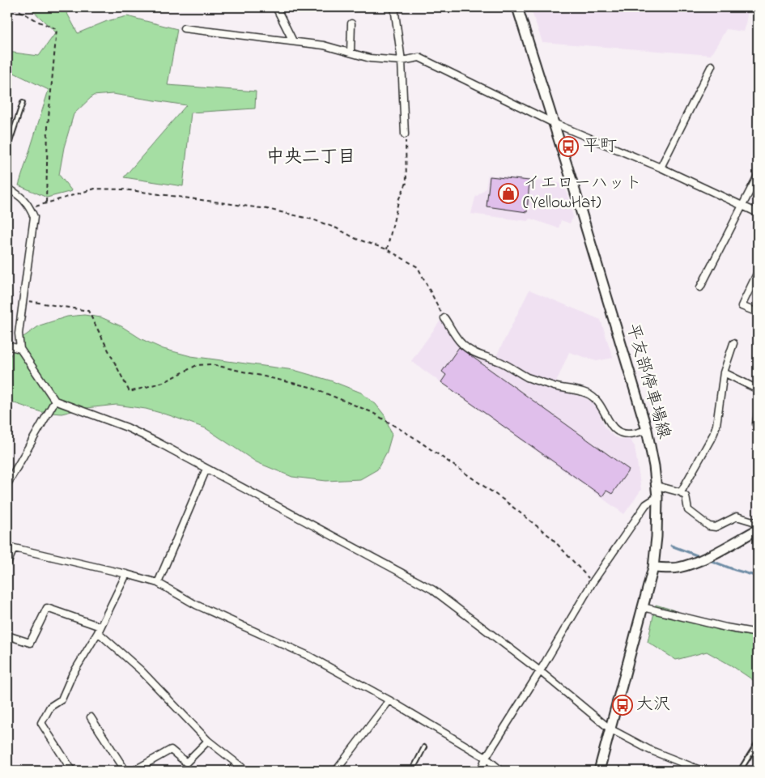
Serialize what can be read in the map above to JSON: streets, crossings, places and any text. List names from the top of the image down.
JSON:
{
  "streets": {
    "main road": ["平友部停車場線"]
  },
  "districts": ["中央二丁目"],
  "places": {
    "bus stop": ["平町", "大沢"],
    "shop": ["イエローハット (YellowHat)"]
  }
}
